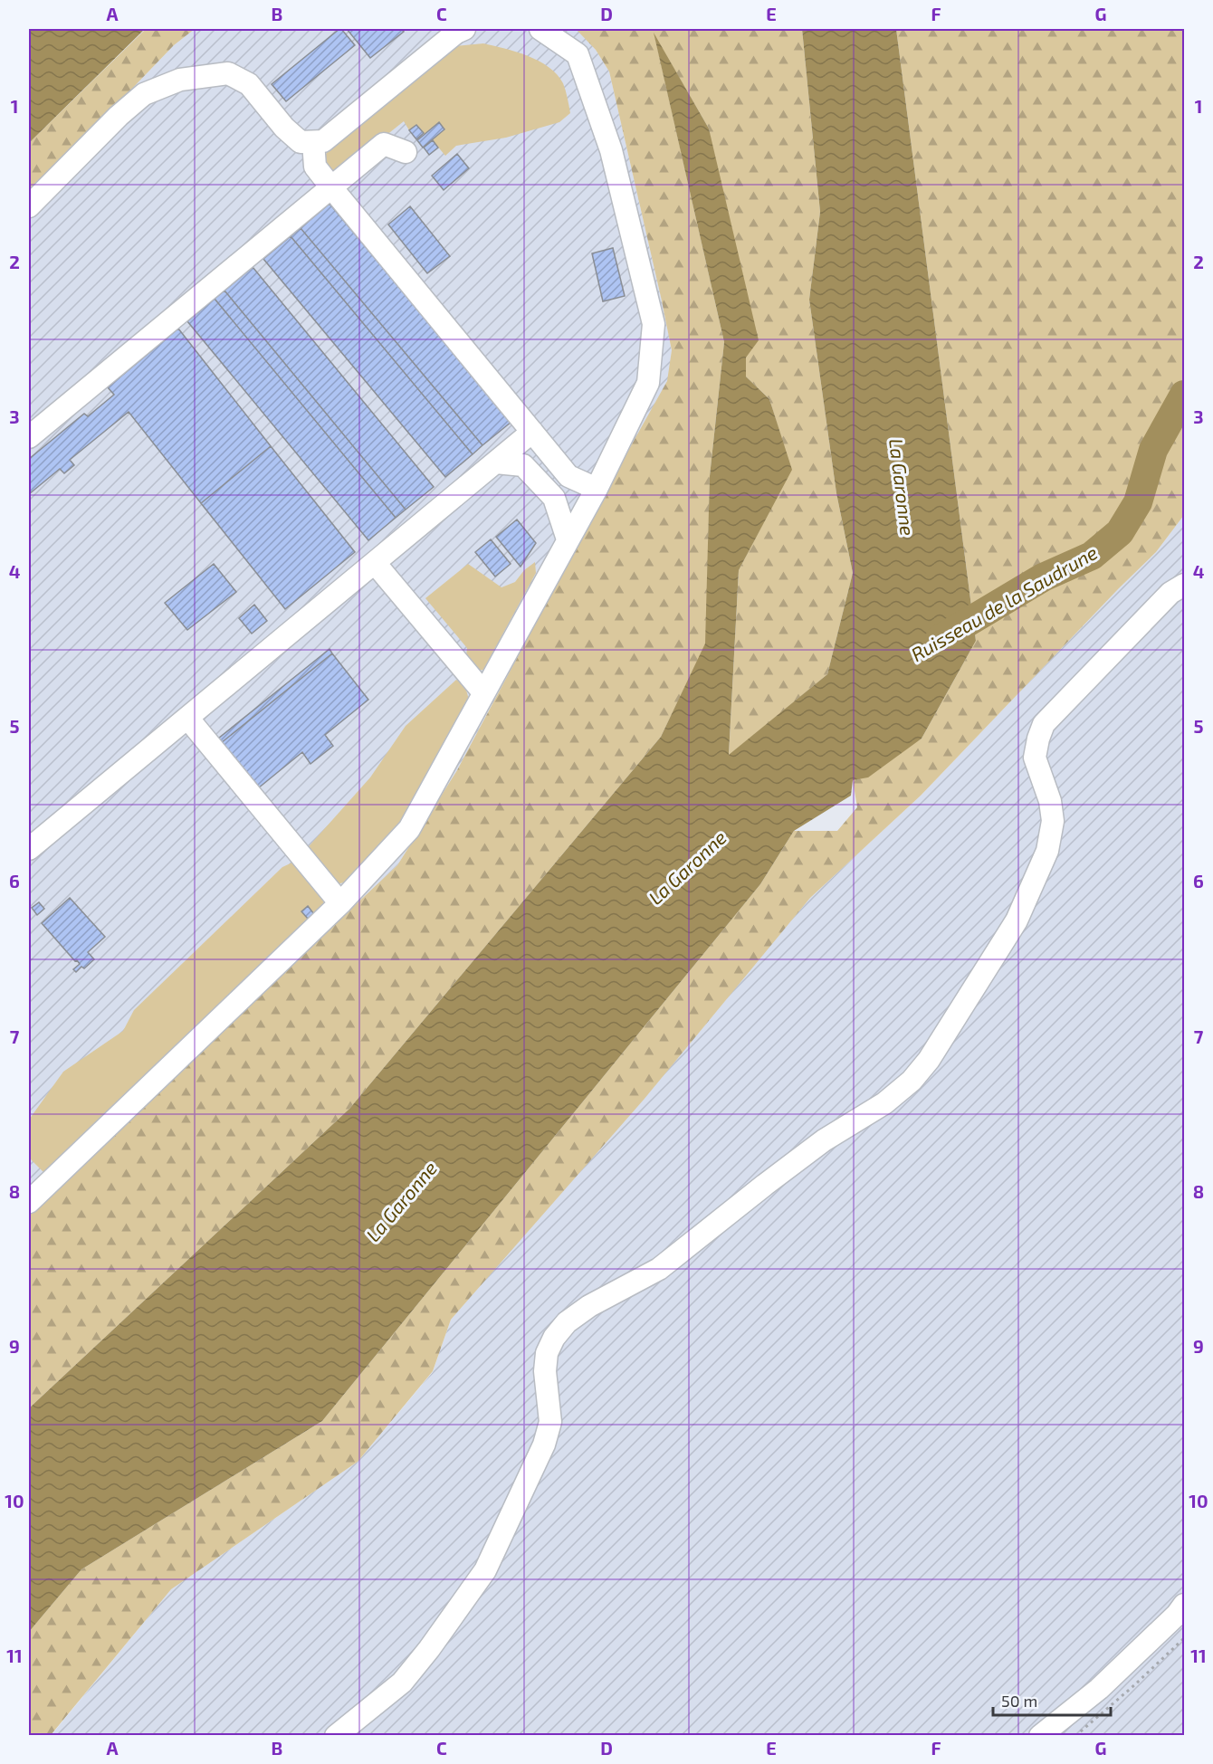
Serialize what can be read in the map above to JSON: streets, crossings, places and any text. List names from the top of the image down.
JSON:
{
  "water": ["La Garonne", "Ruisseau de la Saudrune"],
  "scale_bar": "50 m",
  "grid": {
    "columns": [
      "A",
      "B",
      "C",
      "D",
      "E",
      "F",
      "G"
    ],
    "rows": [
      "1",
      "2",
      "3",
      "4",
      "5",
      "6",
      "7",
      "8",
      "9",
      "10",
      "11"
    ]
  }
}
